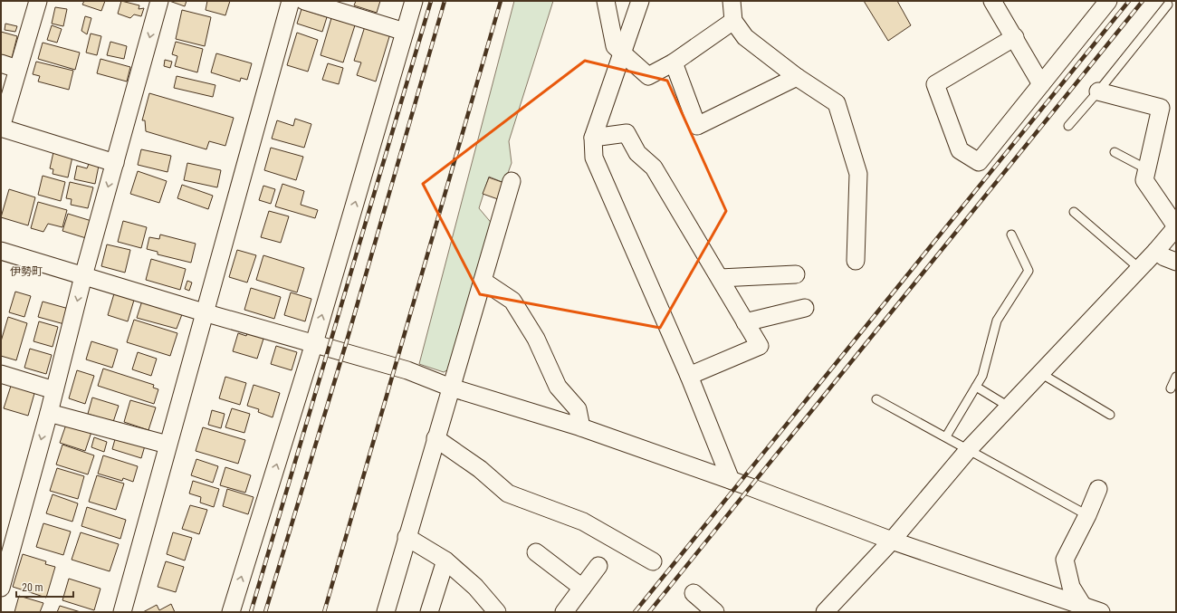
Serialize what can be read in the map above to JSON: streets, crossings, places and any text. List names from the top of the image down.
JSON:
{
  "districts": ["伊勢町"],
  "scale_bar": "20 m"
}
